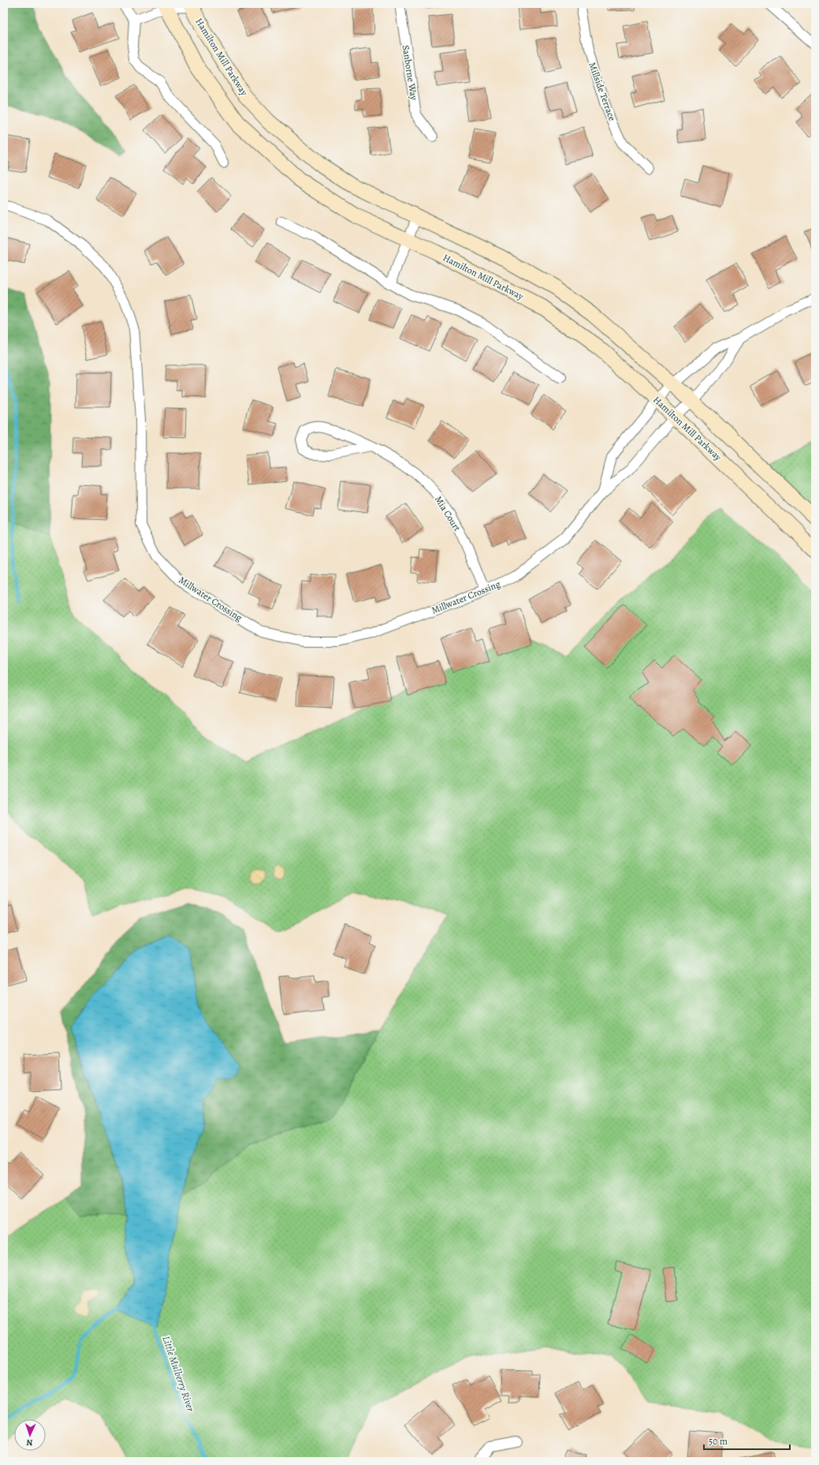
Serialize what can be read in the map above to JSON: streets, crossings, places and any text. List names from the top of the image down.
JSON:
{
  "streets": {
    "street": [
      "Hamilton Mill Parkway",
      "Sanborne Way",
      "Millside Terrace",
      "Mia Court",
      "Millwater Crossing"
    ]
  },
  "crossings": [
    ["Hamilton Mill Parkway", "Millwater Crossing"],
    ["Mia Court", "Millwater Crossing"]
  ],
  "water": ["Little Mulberry River"],
  "scale_bar": "50 m",
  "north": "bottom"
}
